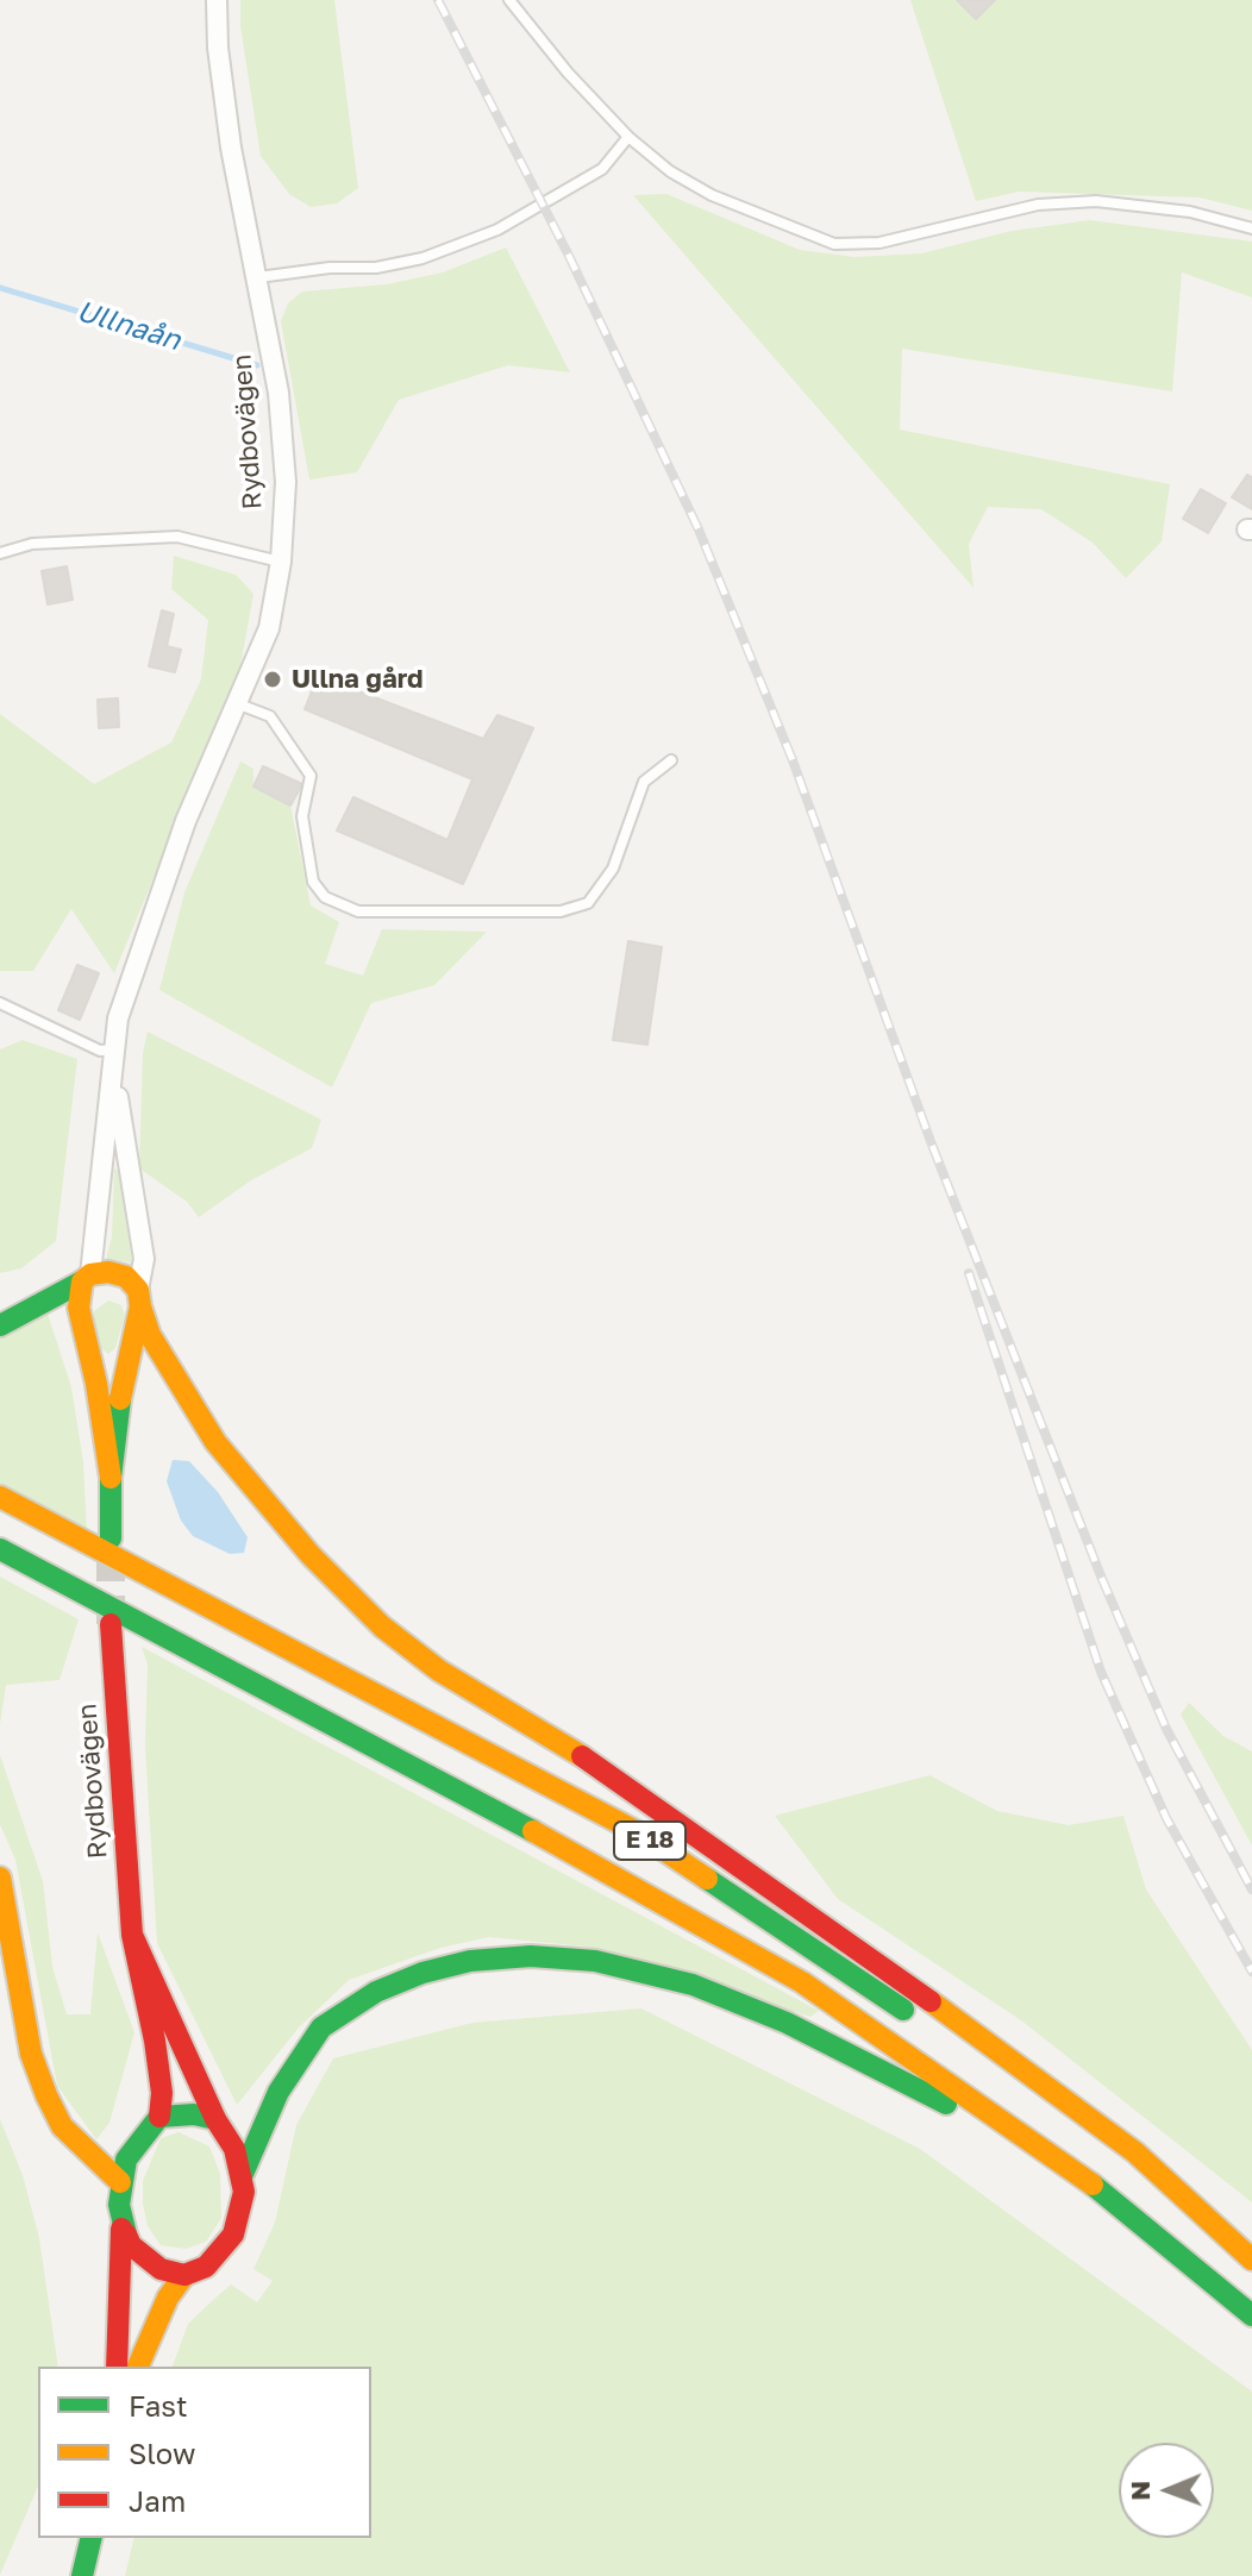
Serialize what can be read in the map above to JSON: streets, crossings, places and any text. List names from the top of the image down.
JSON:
{
  "streets": {
    "main road": ["Rydbovägen", "E 18"]
  },
  "water": ["Ullnaån"],
  "places": ["Ullna gård"],
  "legend": ["Fast", "Slow", "Jam"],
  "north": "left"
}
